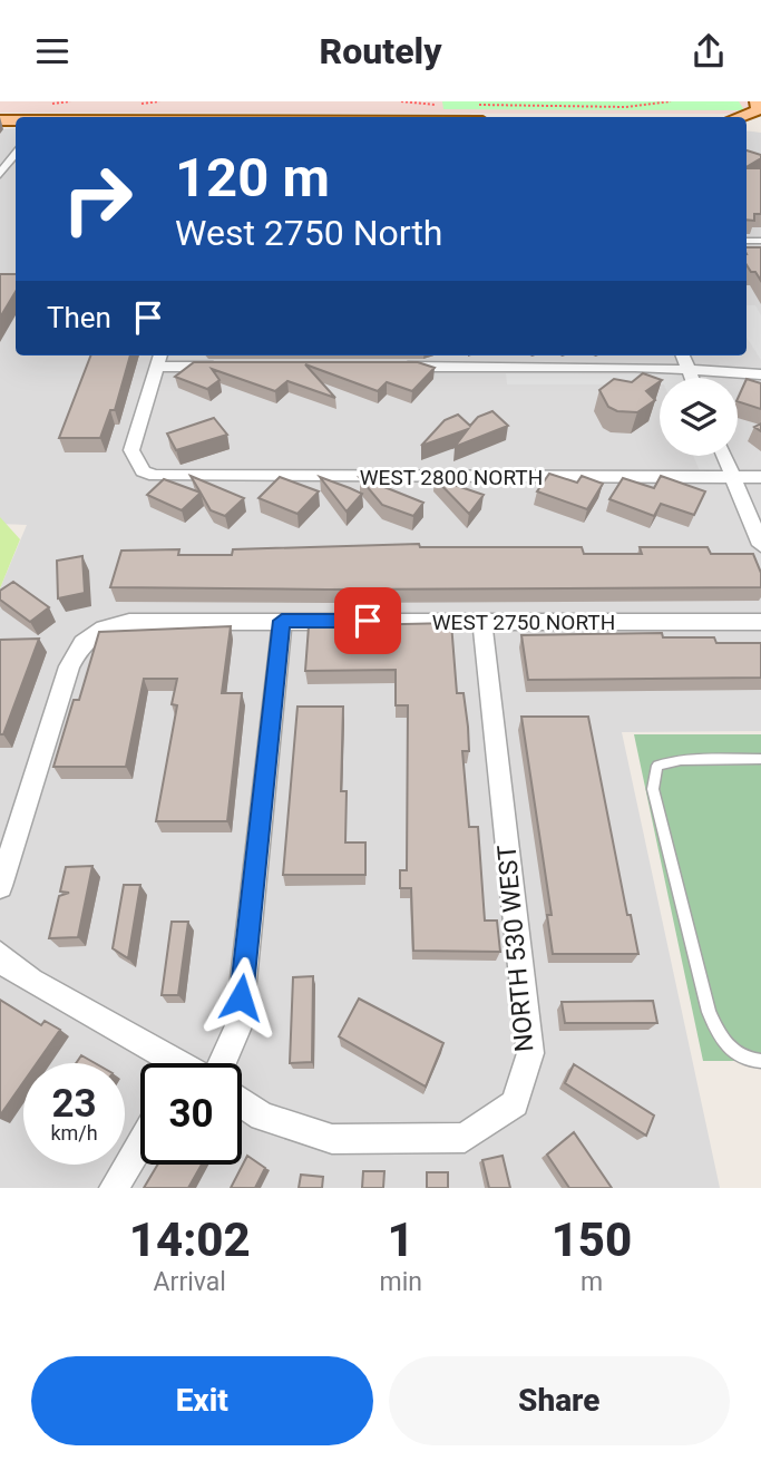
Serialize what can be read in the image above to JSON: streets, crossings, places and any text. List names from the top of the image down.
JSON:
{
  "streets": {
    "street": ["WEST 2800 NORTH", "WEST 2750 NORTH", "NORTH 530 WEST"]
  },
  "crossings": [
    ["WEST 2750 NORTH", "NORTH 530 WEST"]
  ],
  "page": {
    "header": "Routely",
    "turn": ["120 m", "West 2750 North"],
    "then": "Then",
    "speed": "23 km/h",
    "limit": "30",
    "eta": [
      "14:02",
      "Arrival",
      "1",
      "min",
      "150",
      "m"
    ],
    "buttons": ["Exit", "Share"]
  }
}
